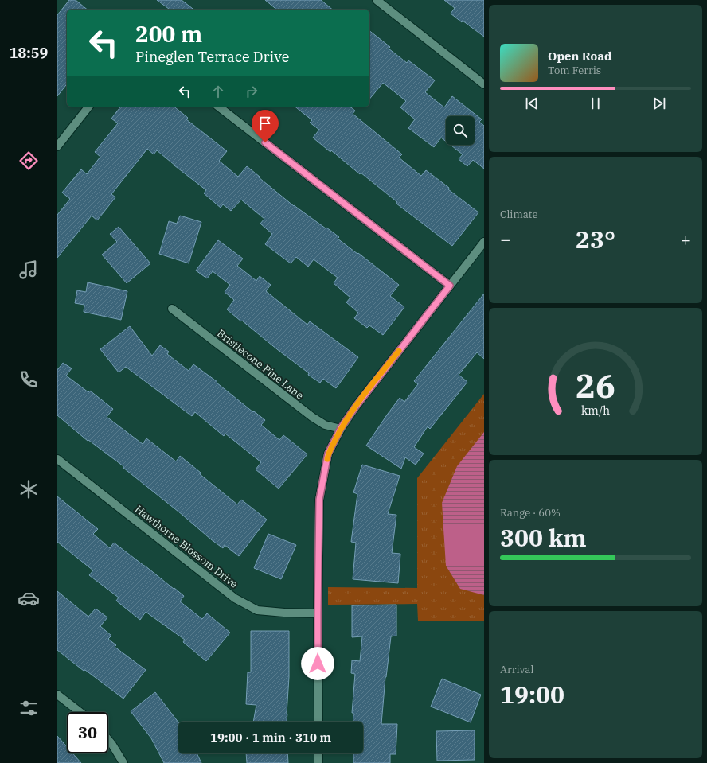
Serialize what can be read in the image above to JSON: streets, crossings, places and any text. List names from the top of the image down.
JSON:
{
  "streets": {
    "street": ["Bristlecone Pine Lane", "Hawthorne Blossom Drive"]
  },
  "page": {
    "tabs": "18:59",
    "turn": ["200 m", "Pineglen Terrace Drive"],
    "song": ["Open Road", "Tom Ferris"],
    "tile": [
      "Climate",
      ["Range · 60%", "300 km"],
      ["Arrival", "19:00"]
    ],
    "heat": ["−", "23°", "+"],
    "limit": "30",
    "trip": "19:00 · 1 min · 310 m",
    "gauge": ["26", "km/h"]
  }
}
